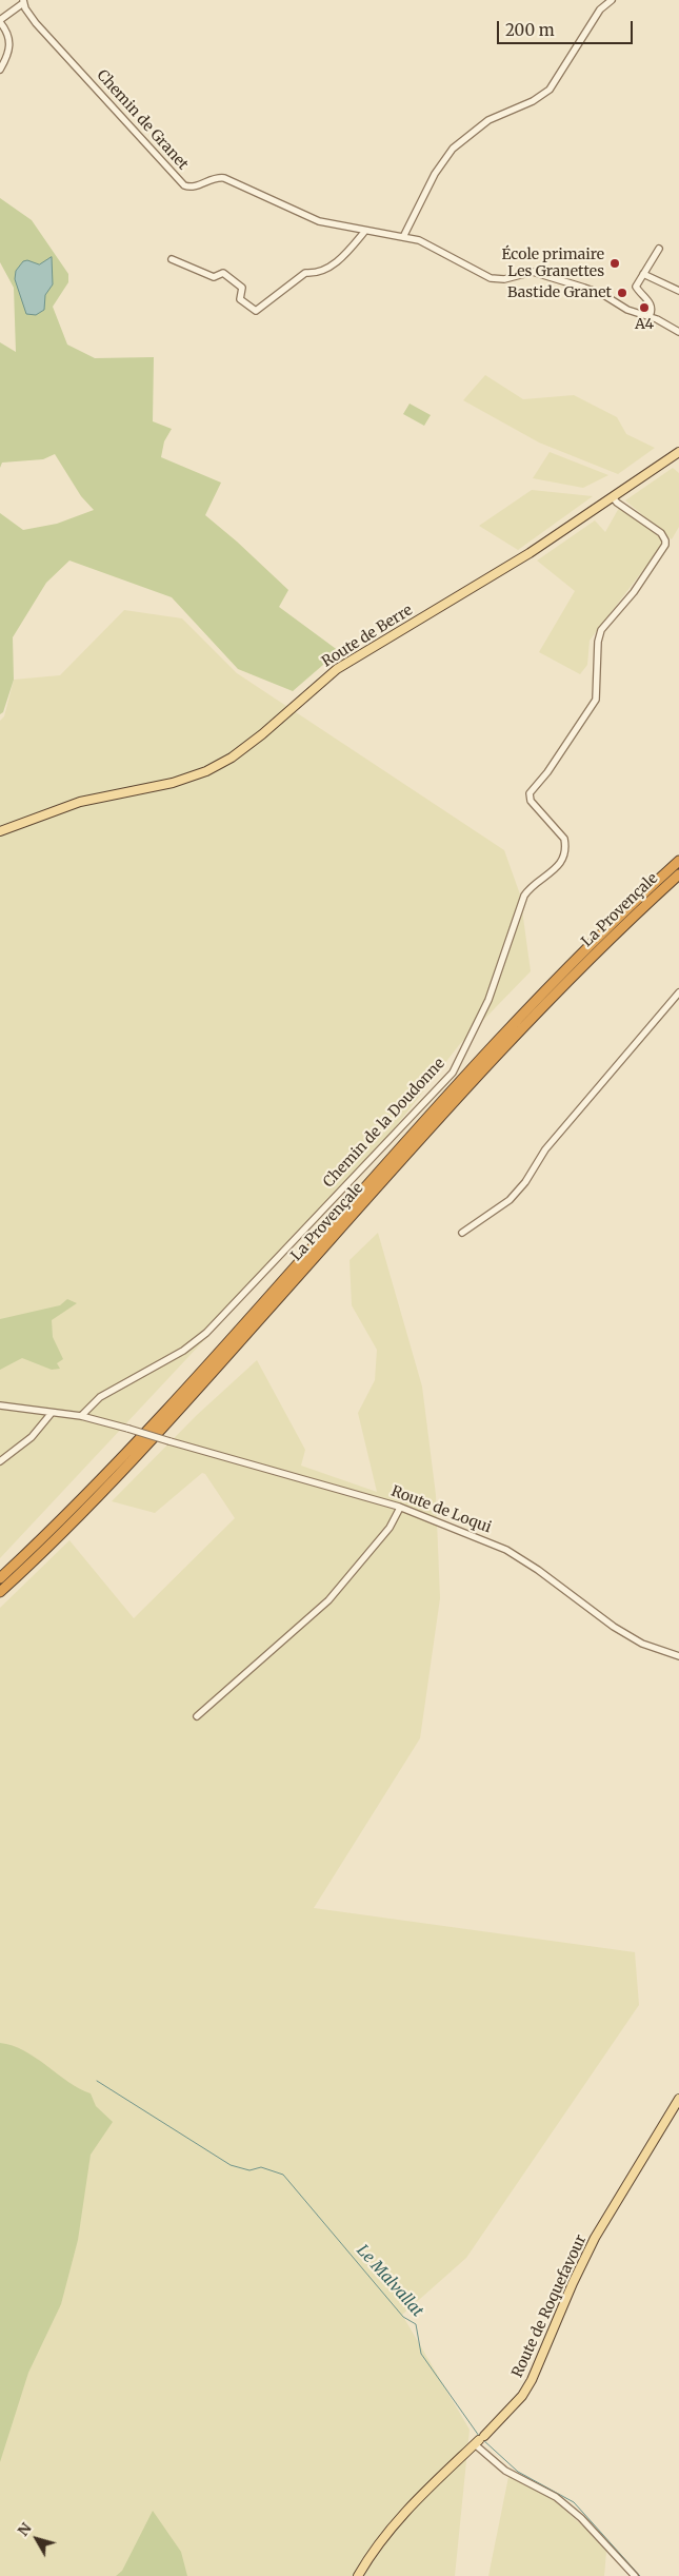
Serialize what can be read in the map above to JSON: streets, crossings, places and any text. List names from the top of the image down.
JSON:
{
  "streets": {
    "highway": ["La Provençale"],
    "main road": ["Route de Berre", "Route de Roquefavour"],
    "street": ["Chemin de Granet", "Chemin de la Doudonne", "Route de Loqui"]
  },
  "crossings": [
    ["Route de Berre", "Chemin de la Doudonne"],
    ["Chemin de la Doudonne", "Route de Loqui"]
  ],
  "water": ["Le Malvallat"],
  "places": ["École primaire Les Granettes", "Bastide Granet", "A4"],
  "scale_bar": "200 m",
  "north": "top left"
}
